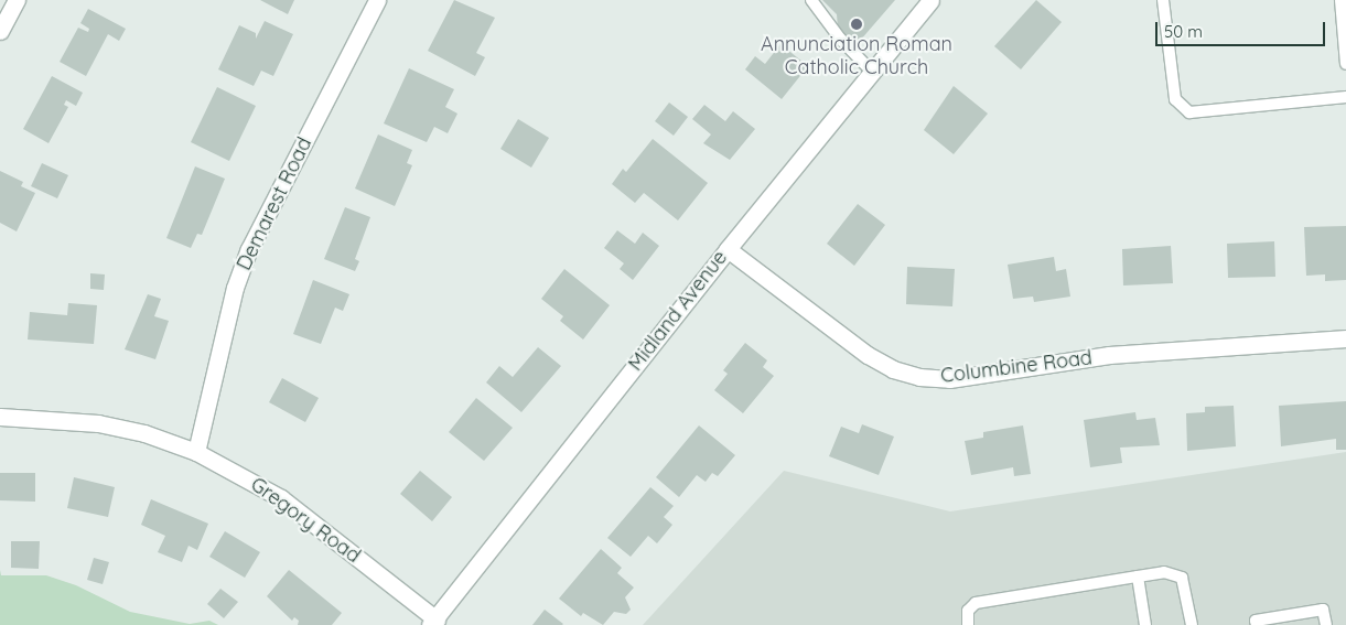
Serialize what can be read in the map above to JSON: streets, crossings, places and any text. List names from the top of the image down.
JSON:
{
  "streets": {
    "street": [
      "Demarest Road",
      "Midland Avenue",
      "Columbine Road",
      "Gregory Road"
    ]
  },
  "crossings": [
    ["Demarest Road", "Gregory Road"],
    ["Midland Avenue", "Columbine Road"],
    ["Midland Avenue", "Gregory Road"]
  ],
  "places": ["Annunciation Roman Catholic Church"],
  "scale_bar": "50 m"
}
